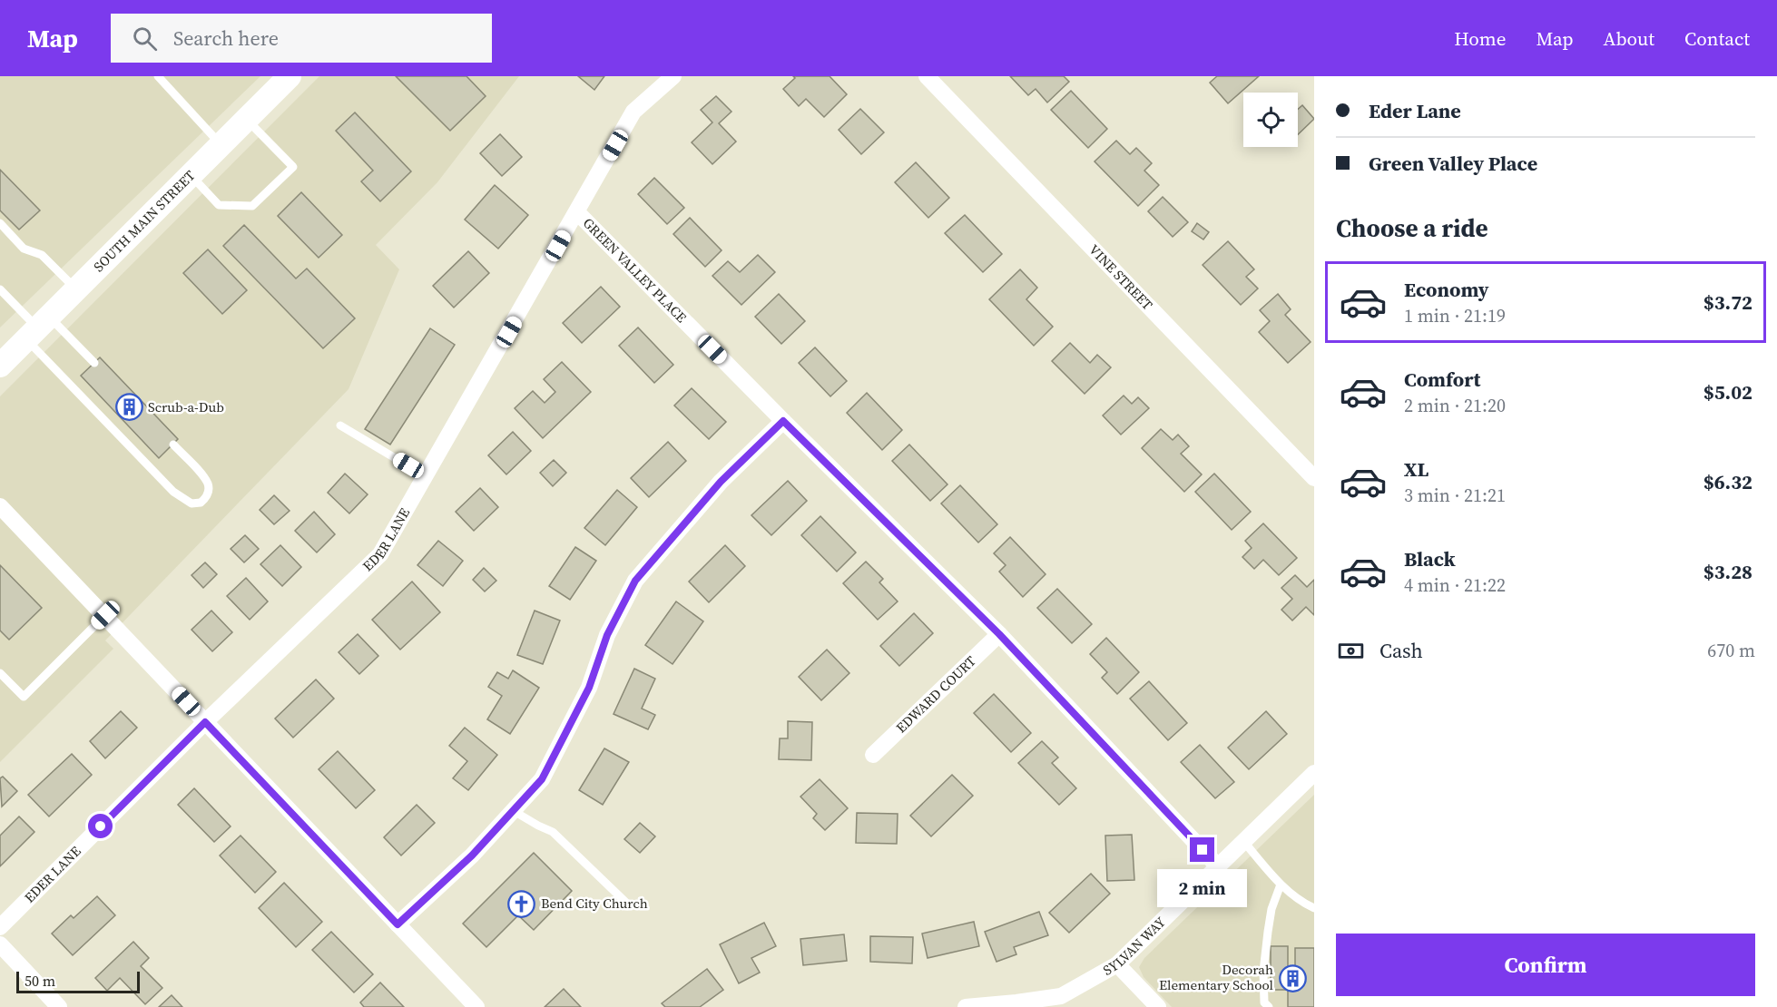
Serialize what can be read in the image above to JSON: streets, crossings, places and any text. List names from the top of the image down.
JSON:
{
  "streets": {
    "main road": ["SOUTH MAIN STREET"],
    "street": [
      "GREEN VALLEY PLACE",
      "VINE STREET",
      "EDER LANE",
      "EDWARD COURT",
      "SYLVAN WAY"
    ]
  },
  "crossings": [
    ["GREEN VALLEY PLACE", "EDER LANE"],
    ["GREEN VALLEY PLACE", "EDWARD COURT"],
    ["GREEN VALLEY PLACE", "SYLVAN WAY"]
  ],
  "places": {
    "building": ["Scrub-a-Dub", "Decorah Elementary School"],
    "church": ["Bend City Church"]
  },
  "scale_bar": "50 m",
  "page": {
    "header": "Map",
    "search": "Search here",
    "nav": [
      "Home",
      "Map",
      "About",
      "Contact"
    ],
    "banner": ["Eder Lane", "Green Valley Place"],
    "heading": "Choose a ride",
    "list": [
      {
        "name": "Economy",
        "note": "1 min · 21:19",
        "value": "$3.72"
      },
      {
        "name": "Comfort",
        "note": "2 min · 21:20",
        "value": "$5.02"
      },
      {
        "name": "XL",
        "note": "3 min · 21:21",
        "value": "$6.32"
      },
      {
        "name": "Black",
        "note": "4 min · 21:22",
        "value": "$3.28"
      }
    ],
    "pay": ["Cash", "670 m"],
    "bubble": "2 min",
    "buttons": "Confirm",
    "scale": "50 m"
  }
}
